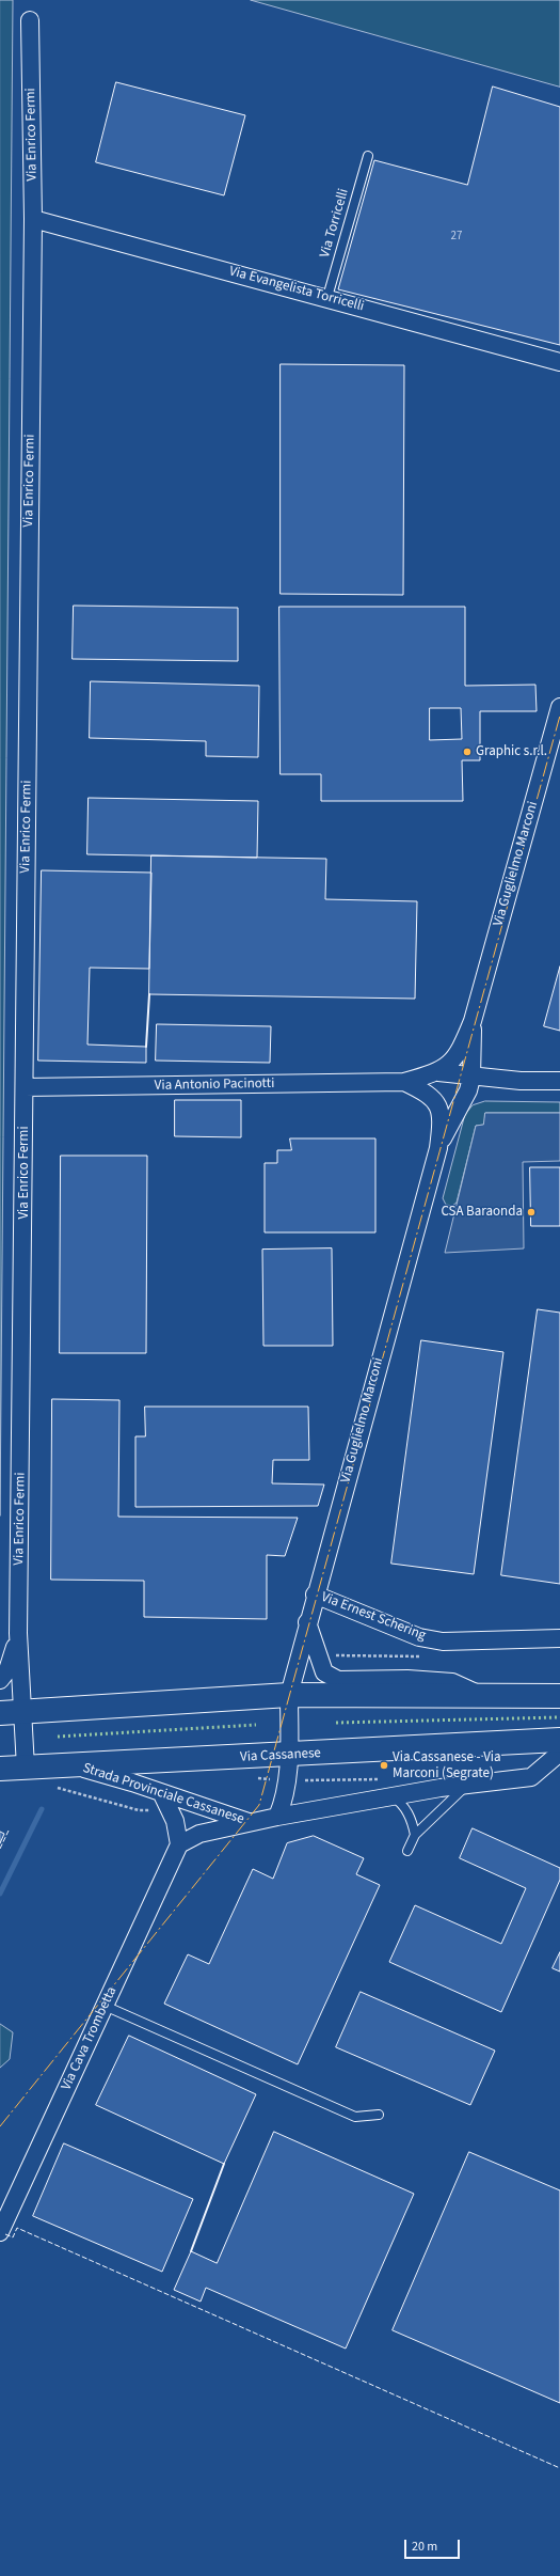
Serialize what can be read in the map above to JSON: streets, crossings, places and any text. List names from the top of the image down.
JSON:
{
  "streets": {
    "main road": ["Via Cassanese"],
    "street": [
      "Via Enrico Fermi",
      "Via Evangelista Torricelli",
      "Via Guglielmo Marconi",
      "Via Antonio Pacinotti",
      "Via Ernest Schering",
      "Strada Provinciale Cassanese",
      "Via Cava Trombetta"
    ],
    "lane": ["Via Torricelli"]
  },
  "crossings": [
    ["Via Enrico Fermi", "Via Evangelista Torricelli"],
    ["Via Enrico Fermi", "Via Antonio Pacinotti"],
    ["Via Enrico Fermi", "Via Cassanese"],
    ["Via Torricelli", "Via Evangelista Torricelli"],
    ["Via Guglielmo Marconi", "Via Antonio Pacinotti"],
    ["Via Guglielmo Marconi", "Via Ernest Schering"],
    ["Via Cassanese", "Strada Provinciale Cassanese"]
  ],
  "places": ["Graphic s.r.l.", "CSA Baraonda", "Via Cassanese - Via Marconi (Segrate)"],
  "house_numbers": ["27"],
  "scale_bar": "20 m"
}
